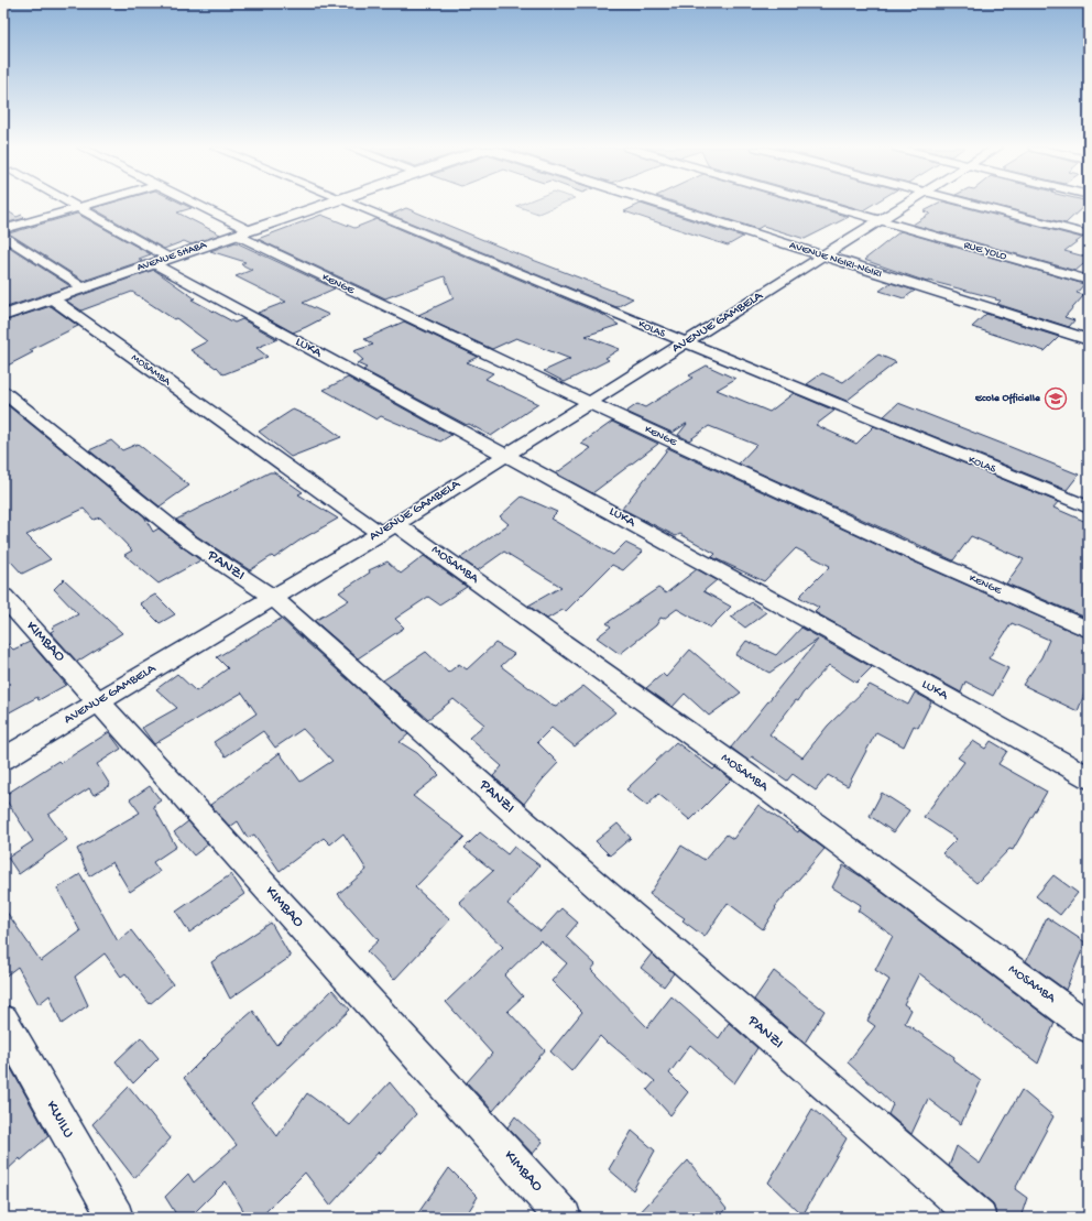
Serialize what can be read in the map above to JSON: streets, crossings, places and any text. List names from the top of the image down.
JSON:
{
  "streets": {
    "street": [
      "RUE YOLO",
      "AVENUE SHABA",
      "AVENUE NGIRI-NGIRI",
      "KENGE",
      "AVENUE GAMBELA",
      "KOLAS",
      "LUKA",
      "MOSAMBA",
      "PANZI",
      "KIMBAO",
      "KWILU"
    ]
  },
  "crossings": [
    ["AVENUE SHABA", "KENGE"],
    ["AVENUE SHABA", "LUKA"],
    ["AVENUE SHABA", "MOSAMBA"],
    ["AVENUE NGIRI-NGIRI", "AVENUE GAMBELA"],
    ["KENGE", "AVENUE GAMBELA"],
    ["AVENUE GAMBELA", "KOLAS"],
    ["AVENUE GAMBELA", "LUKA"],
    ["AVENUE GAMBELA", "MOSAMBA"],
    ["AVENUE GAMBELA", "PANZI"],
    ["AVENUE GAMBELA", "KIMBAO"]
  ],
  "places": {
    "school or university": ["Ecole Officielle"]
  }
}
